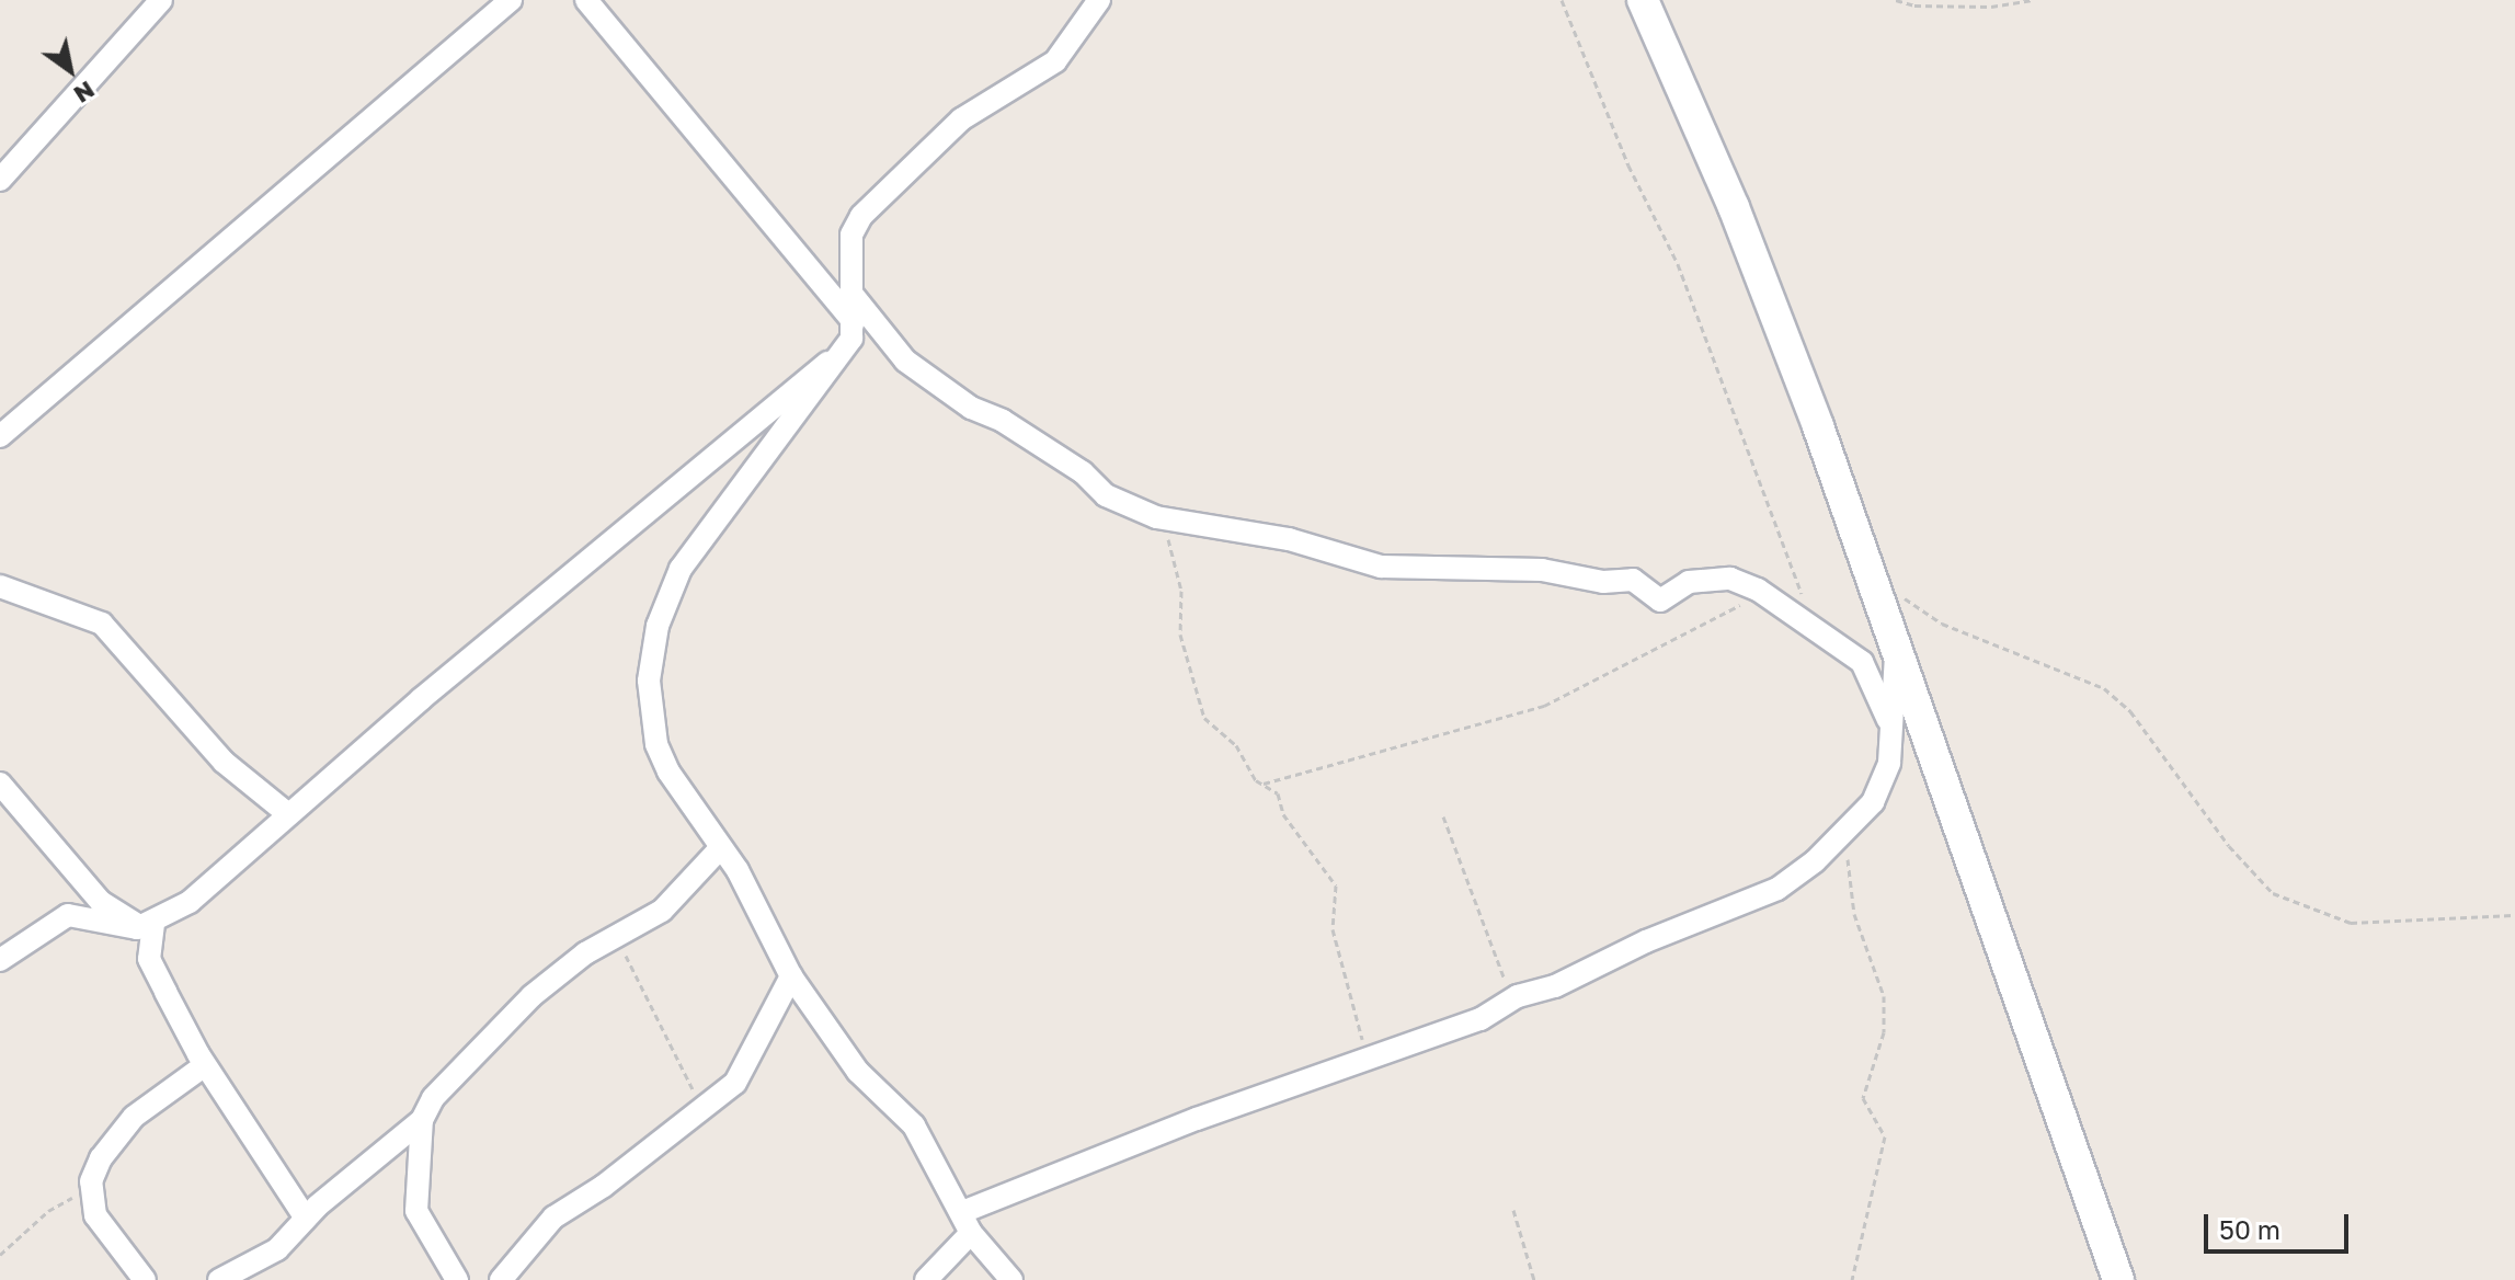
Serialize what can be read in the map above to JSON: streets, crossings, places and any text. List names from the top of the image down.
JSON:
{
  "scale_bar": "50 m",
  "north": "bottom right"
}
